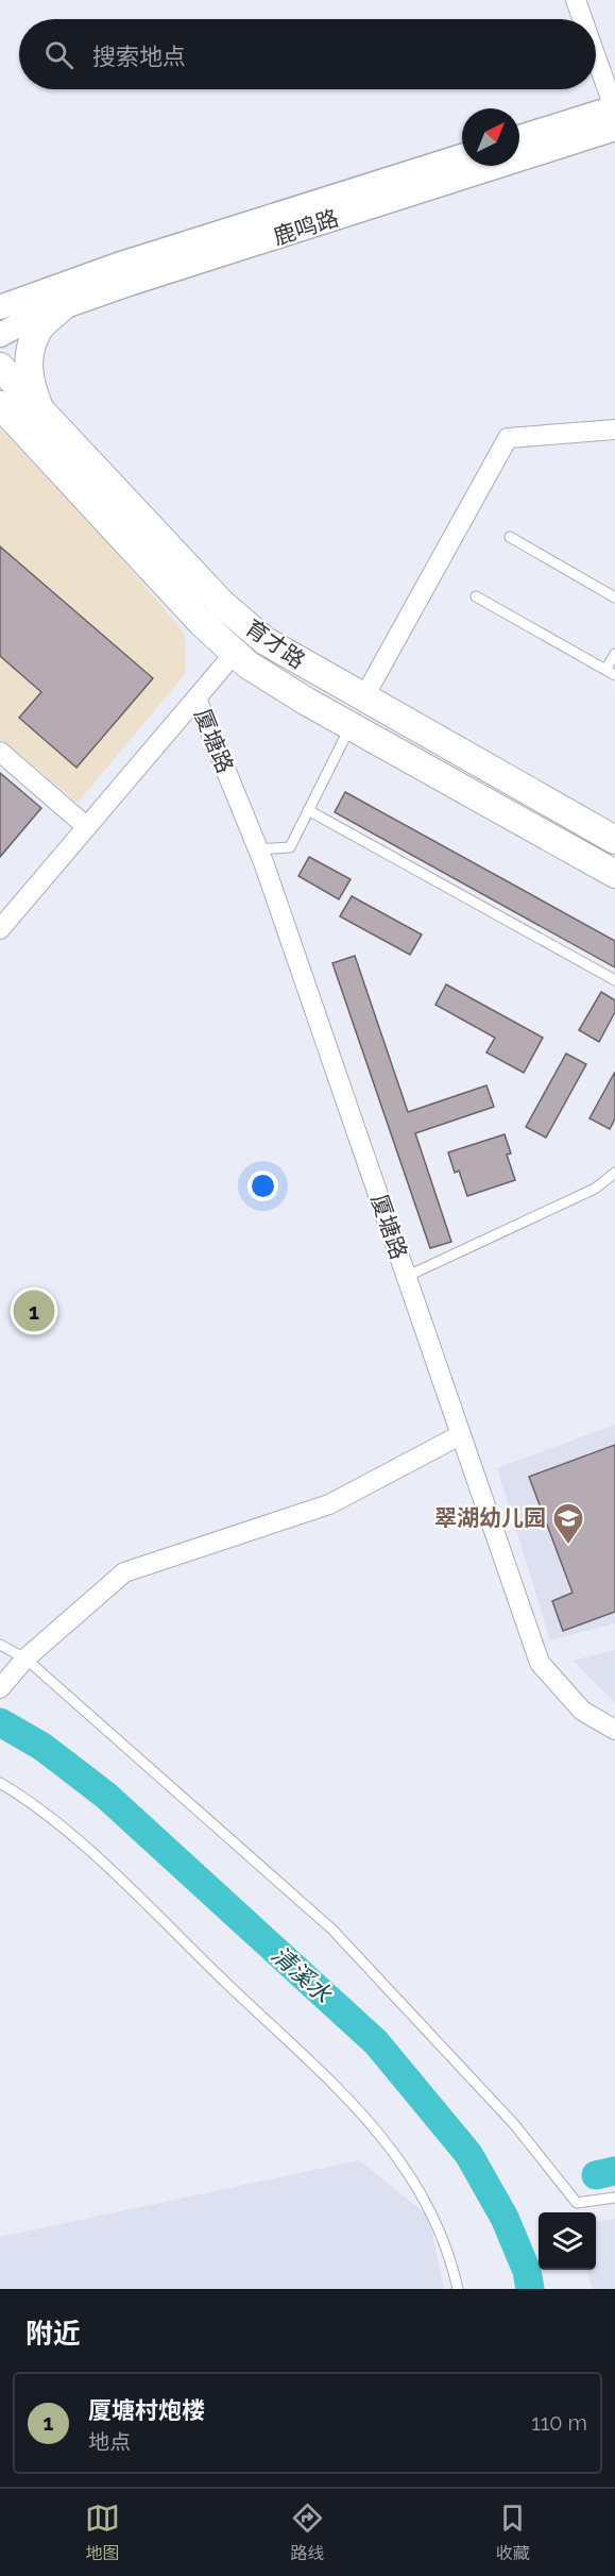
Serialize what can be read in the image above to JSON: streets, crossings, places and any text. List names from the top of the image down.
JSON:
{
  "streets": {
    "main road": ["育才路"],
    "street": ["鹿鸣路", "厦塘路"]
  },
  "water": ["清溪水"],
  "places": {
    "school or university": ["翠湖幼儿园"]
  },
  "north": "top right",
  "page": {
    "search": "搜索地点",
    "pins": "1",
    "heading": "附近",
    "list": [
      {
        "mark": "1",
        "name": "厦塘村炮楼",
        "note": "地点",
        "value": "110 m"
      }
    ],
    "nav": ["地图", "路线", "收藏"]
  }
}
